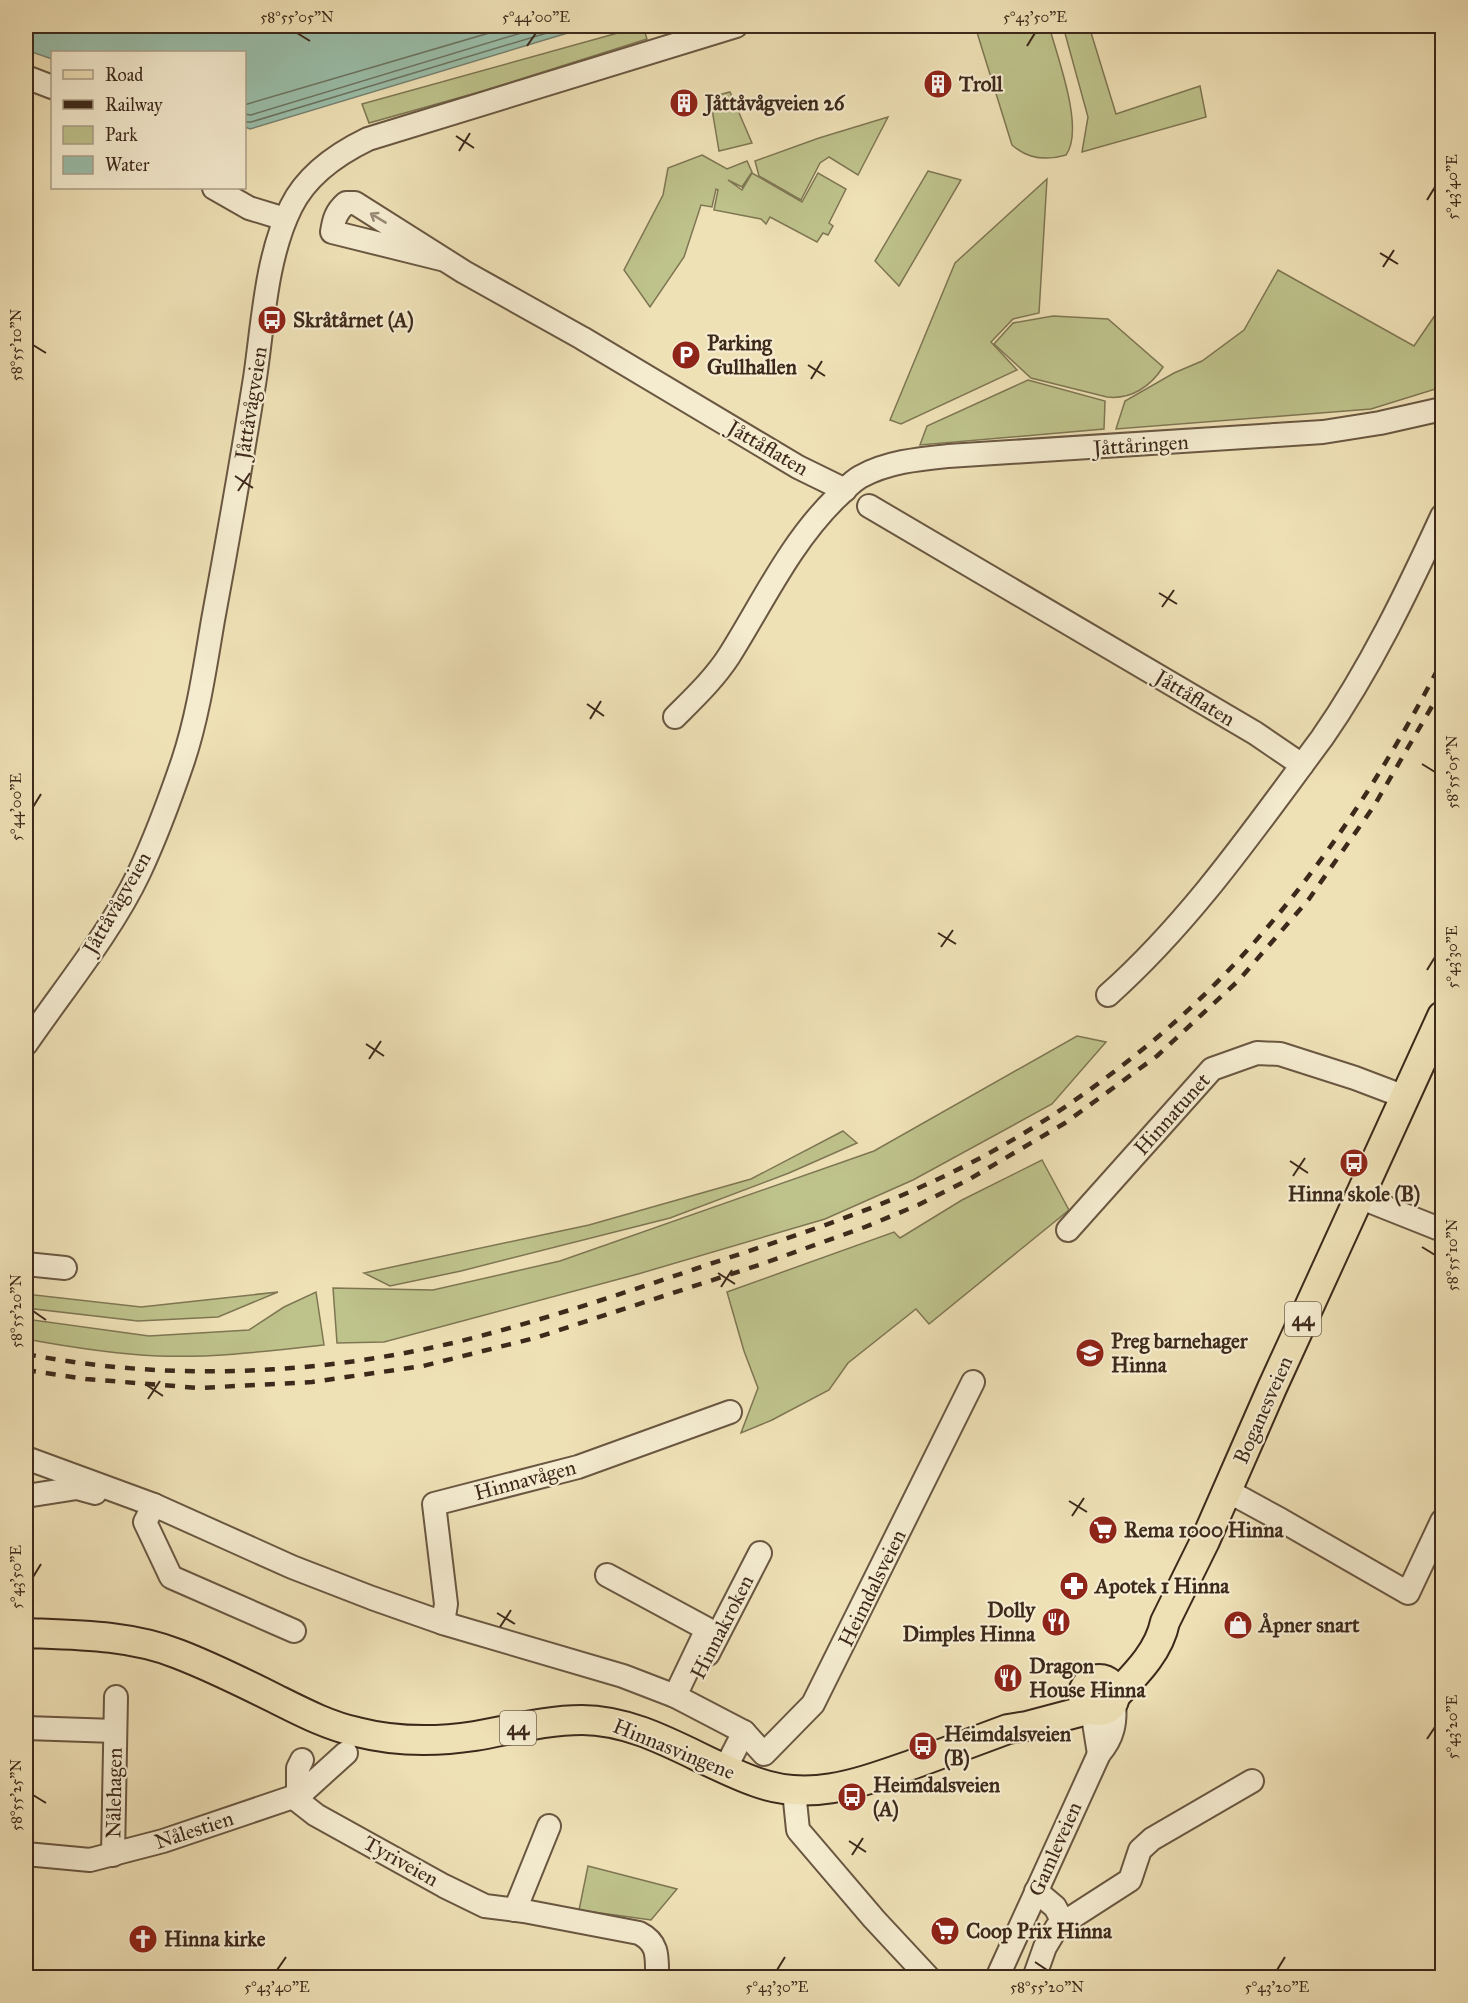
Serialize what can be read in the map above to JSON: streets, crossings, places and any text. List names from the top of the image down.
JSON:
{
  "streets": {
    "main road": ["44", "Boganesveien", "Hinnasvingene"],
    "street": [
      "Jåttåvågveien",
      "Jåttåringen",
      "Jåttåflaten",
      "Hinnatunet",
      "Hinnavågen",
      "Heimdalsveien",
      "Hinnakroken",
      "Nålehagen",
      "Nålestien",
      "Gamleveien",
      "Tyriveien"
    ]
  },
  "crossings": [
    ["Jåttåringen", "Jåttåflaten"],
    ["Hinnatunet", "Boganesveien"],
    ["Boganesveien", "Hinnasvingene"],
    ["Boganesveien", "Gamleveien"],
    ["Hinnasvingene", "Gamleveien"],
    ["Nålehagen", "Nålestien"],
    ["Nålestien", "Tyriveien"]
  ],
  "places": {
    "building": ["Troll", "Jåttåvågveien 26"],
    "bus stop": [
      "Skråtårnet (A)",
      "Hinna skole (B)",
      "Heimdalsveien (B)",
      "Heimdalsveien (A)"
    ],
    "parking": ["Parking Gullhallen"],
    "school or university": ["Preg barnehager Hinna"],
    "supermarket": ["Rema 1000 Hinna", "Coop Prix Hinna"],
    "pharmacy": ["Apotek 1 Hinna"],
    "restaurant": ["Dolly Dimples Hinna", "Dragon House Hinna"],
    "shop": ["Åpner snart"],
    "church": ["Hinna kirke"]
  },
  "legend": [
    "Road",
    "Railway",
    "Park",
    "Water"
  ],
  "coordinates": [
    "58°55'05\"N",
    "5°44'00\"E",
    "5°43'50\"E",
    "5°43'40\"E",
    "58°55'10\"N",
    "5°43'30\"E",
    "58°55'20\"N",
    "5°43'20\"E",
    "58°55'25\"N"
  ]
}
